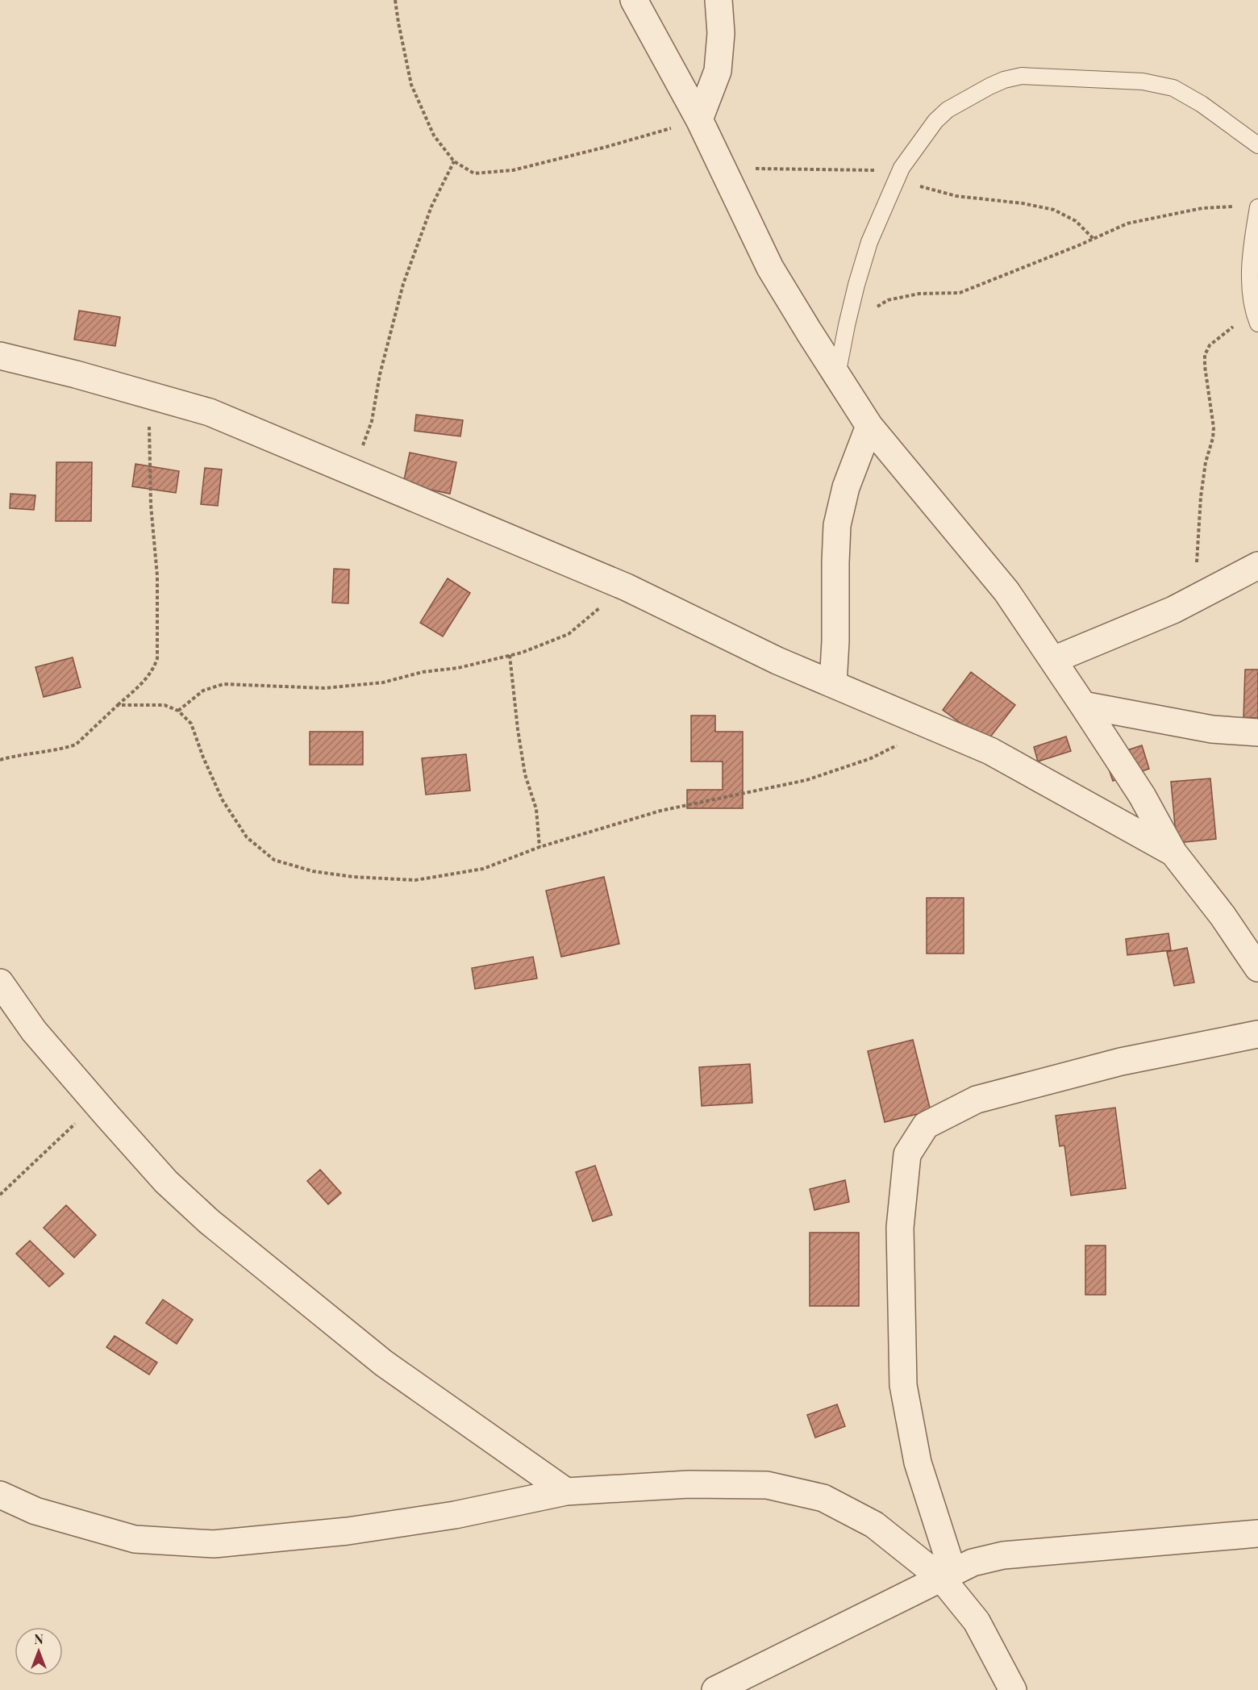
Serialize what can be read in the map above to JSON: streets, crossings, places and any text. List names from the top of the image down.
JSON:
{
  "north": "top"
}
